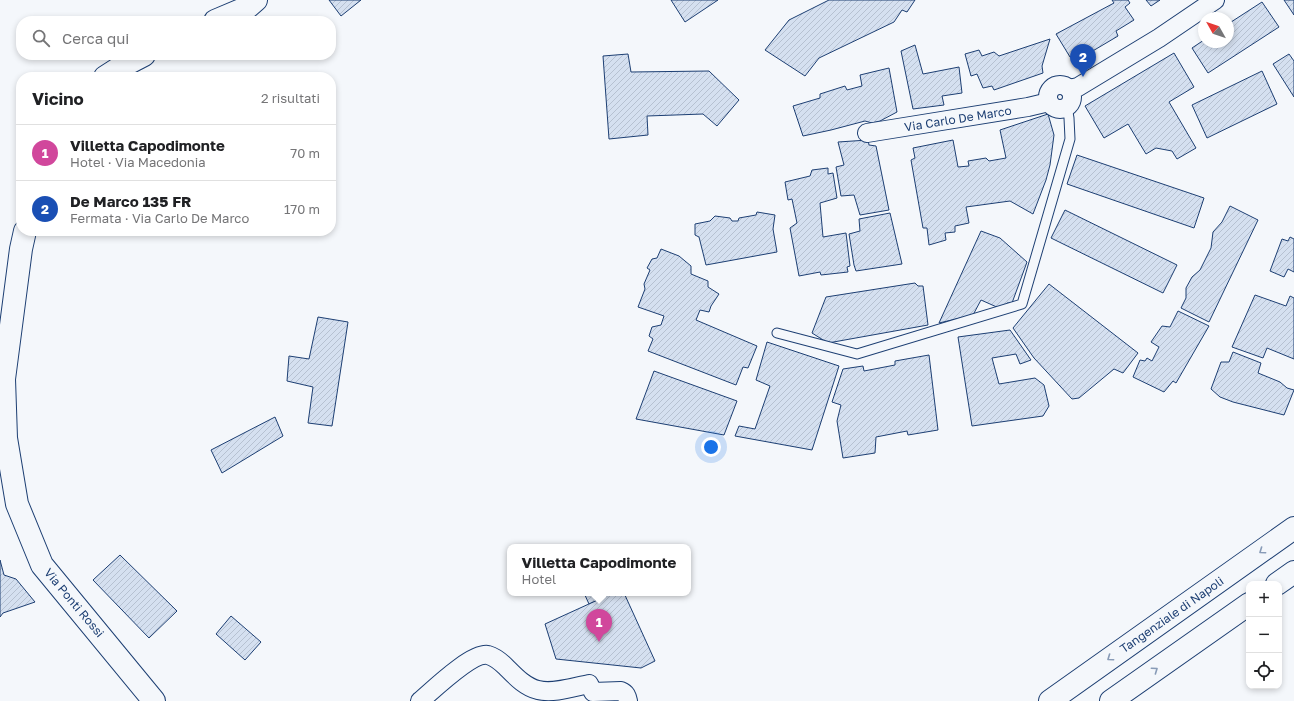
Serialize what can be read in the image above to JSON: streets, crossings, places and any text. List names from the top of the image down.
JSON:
{
  "streets": {
    "main road": ["Via Ponti Rossi", "Tangenziale di Napoli"],
    "street": ["Via Carlo De Marco"]
  },
  "north": "top left",
  "page": {
    "search": "Cerca qui",
    "pins": ["2", "1"],
    "heading": ["Vicino", "2 risultati"],
    "list": [
      {
        "mark": "1",
        "name": "Villetta Capodimonte",
        "note": "Hotel · Via Macedonia",
        "value": "70 m"
      },
      {
        "mark": "2",
        "name": "De Marco 135 FR",
        "note": "Fermata · Via Carlo De Marco",
        "value": "170 m"
      }
    ],
    "popup": ["Villetta Capodimonte", "Hotel"],
    "map_buttons": ["+", "−"]
  }
}
